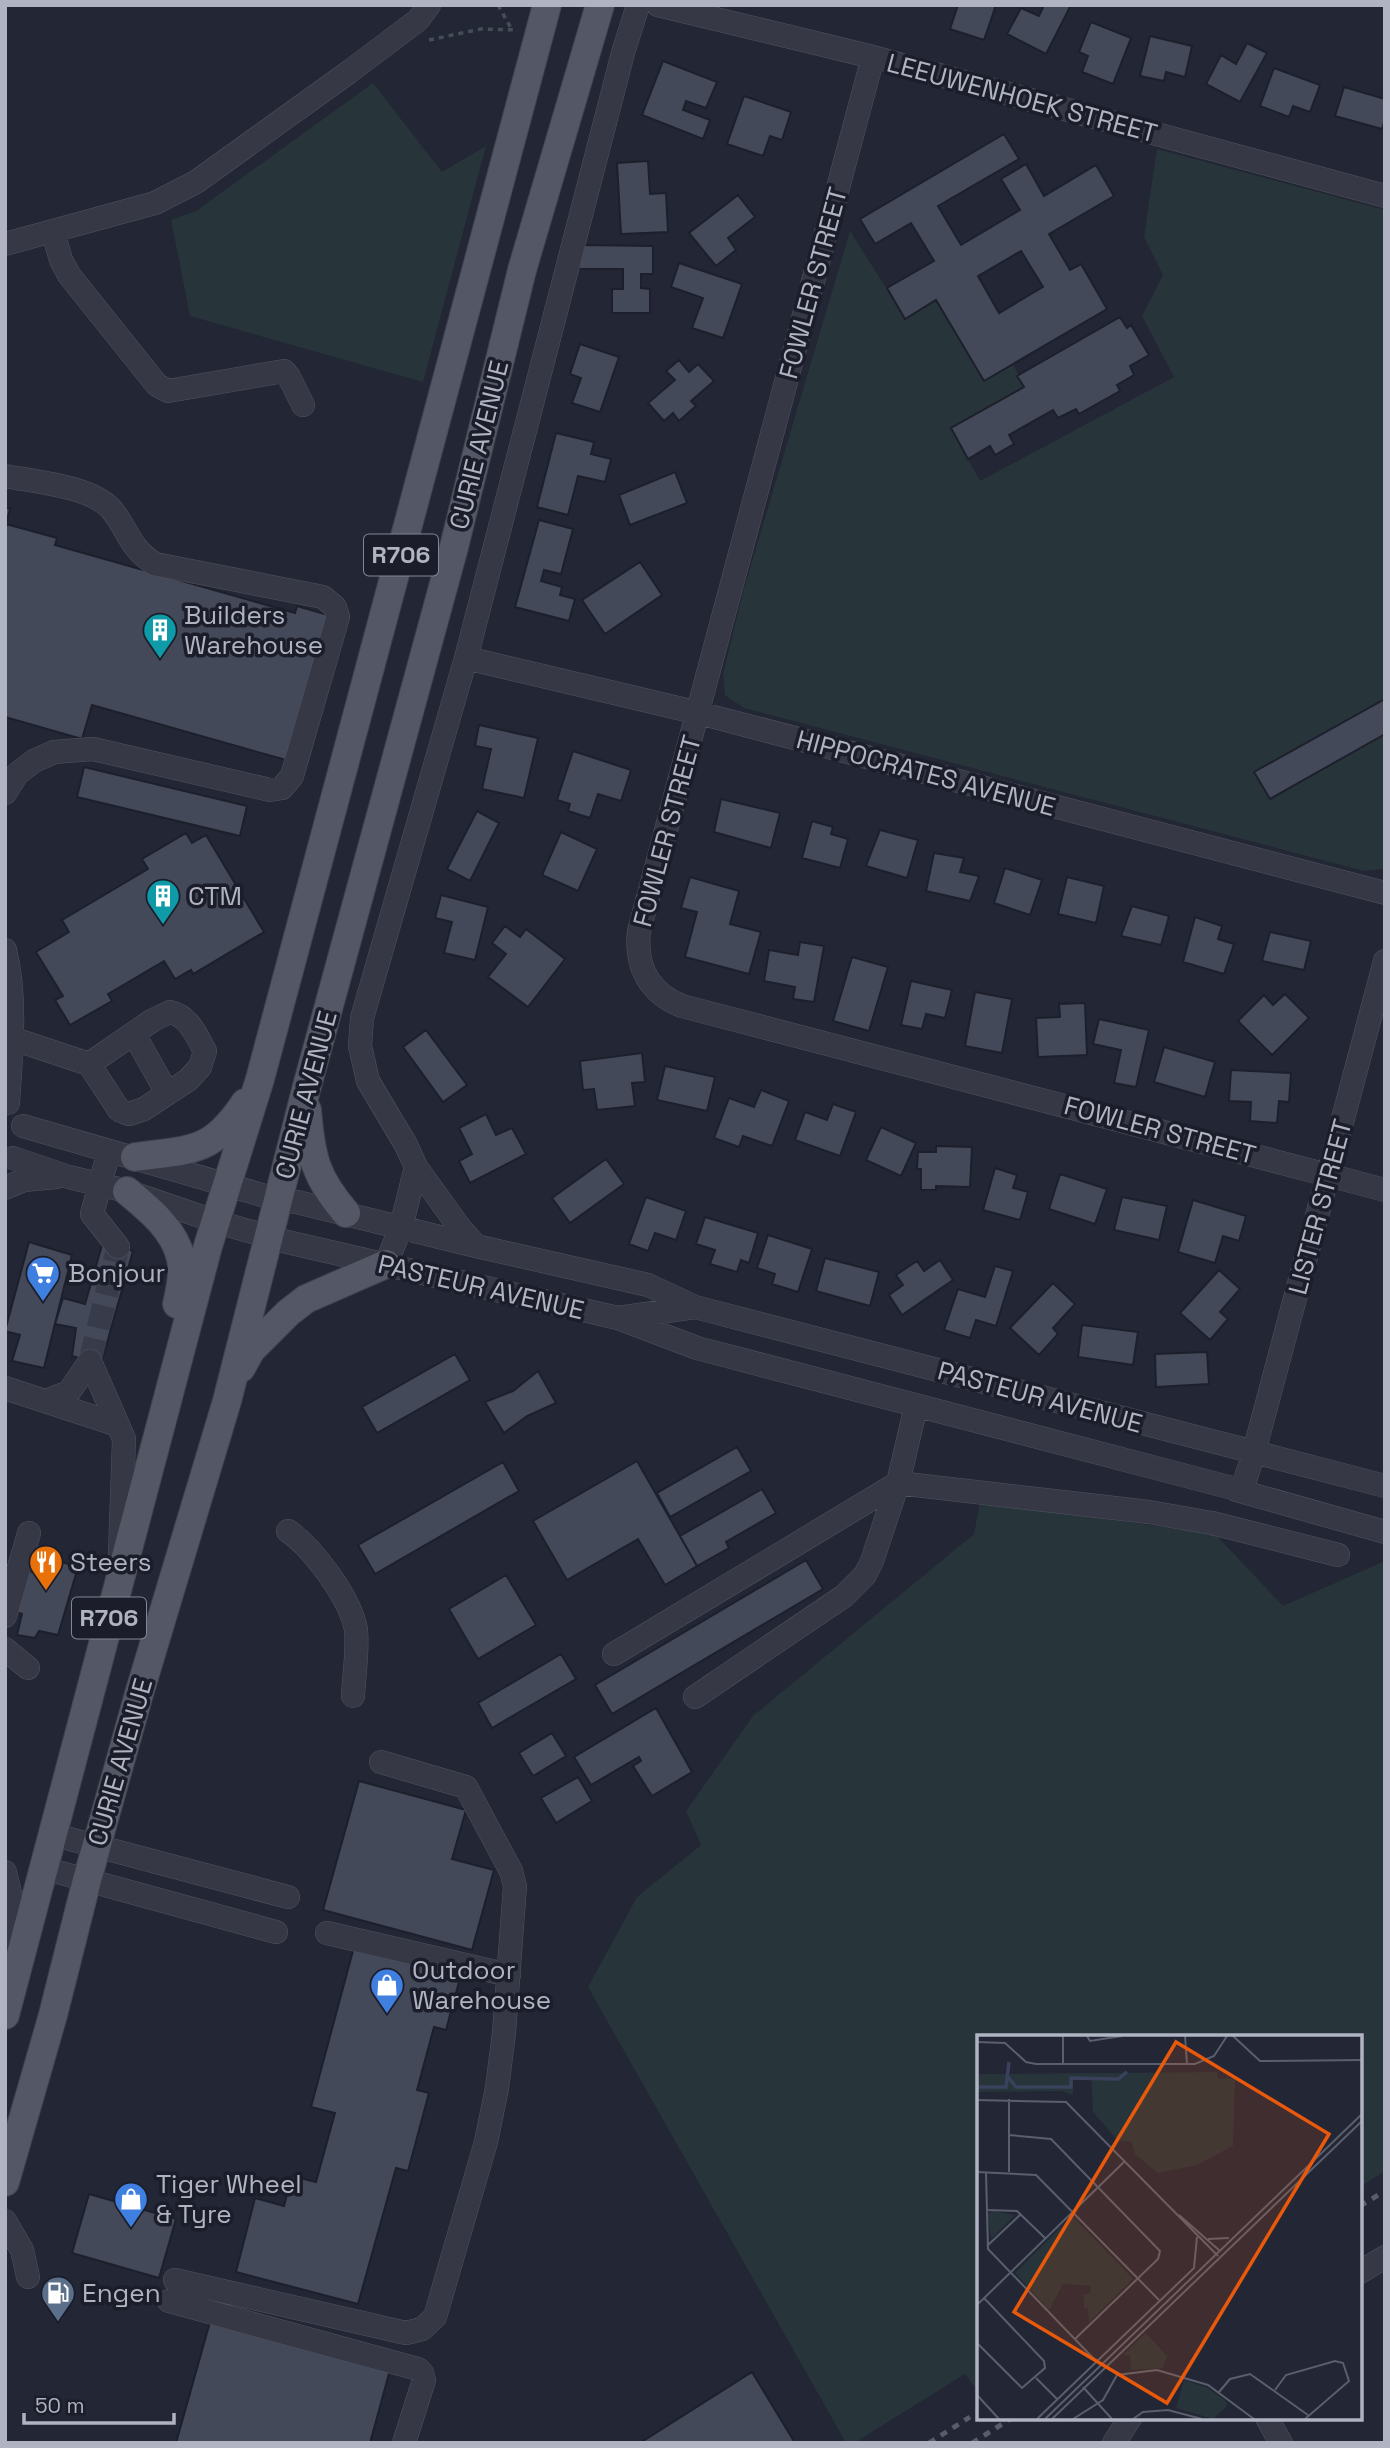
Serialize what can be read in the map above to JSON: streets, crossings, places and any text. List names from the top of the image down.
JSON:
{
  "streets": {
    "main road": ["CURIE AVENUE", "R706"],
    "street": [
      "LEEUWENHOEK STREET",
      "FOWLER STREET",
      "HIPPOCRATES AVENUE",
      "LISTER STREET",
      "PASTEUR AVENUE"
    ]
  },
  "crossings": [
    ["LEEUWENHOEK STREET", "FOWLER STREET"],
    ["FOWLER STREET", "HIPPOCRATES AVENUE"],
    ["FOWLER STREET", "LISTER STREET"],
    ["CURIE AVENUE", "HIPPOCRATES AVENUE"],
    ["CURIE AVENUE", "PASTEUR AVENUE"],
    ["LISTER STREET", "PASTEUR AVENUE"]
  ],
  "places": {
    "building": ["Builders Warehouse", "CTM"],
    "supermarket": ["Bonjour"],
    "restaurant": ["Steers"],
    "shop": ["Outdoor Warehouse", "Tiger Wheel & Tyre"],
    "fuel station": ["Engen"]
  },
  "scale_bar": "50 m"
}
